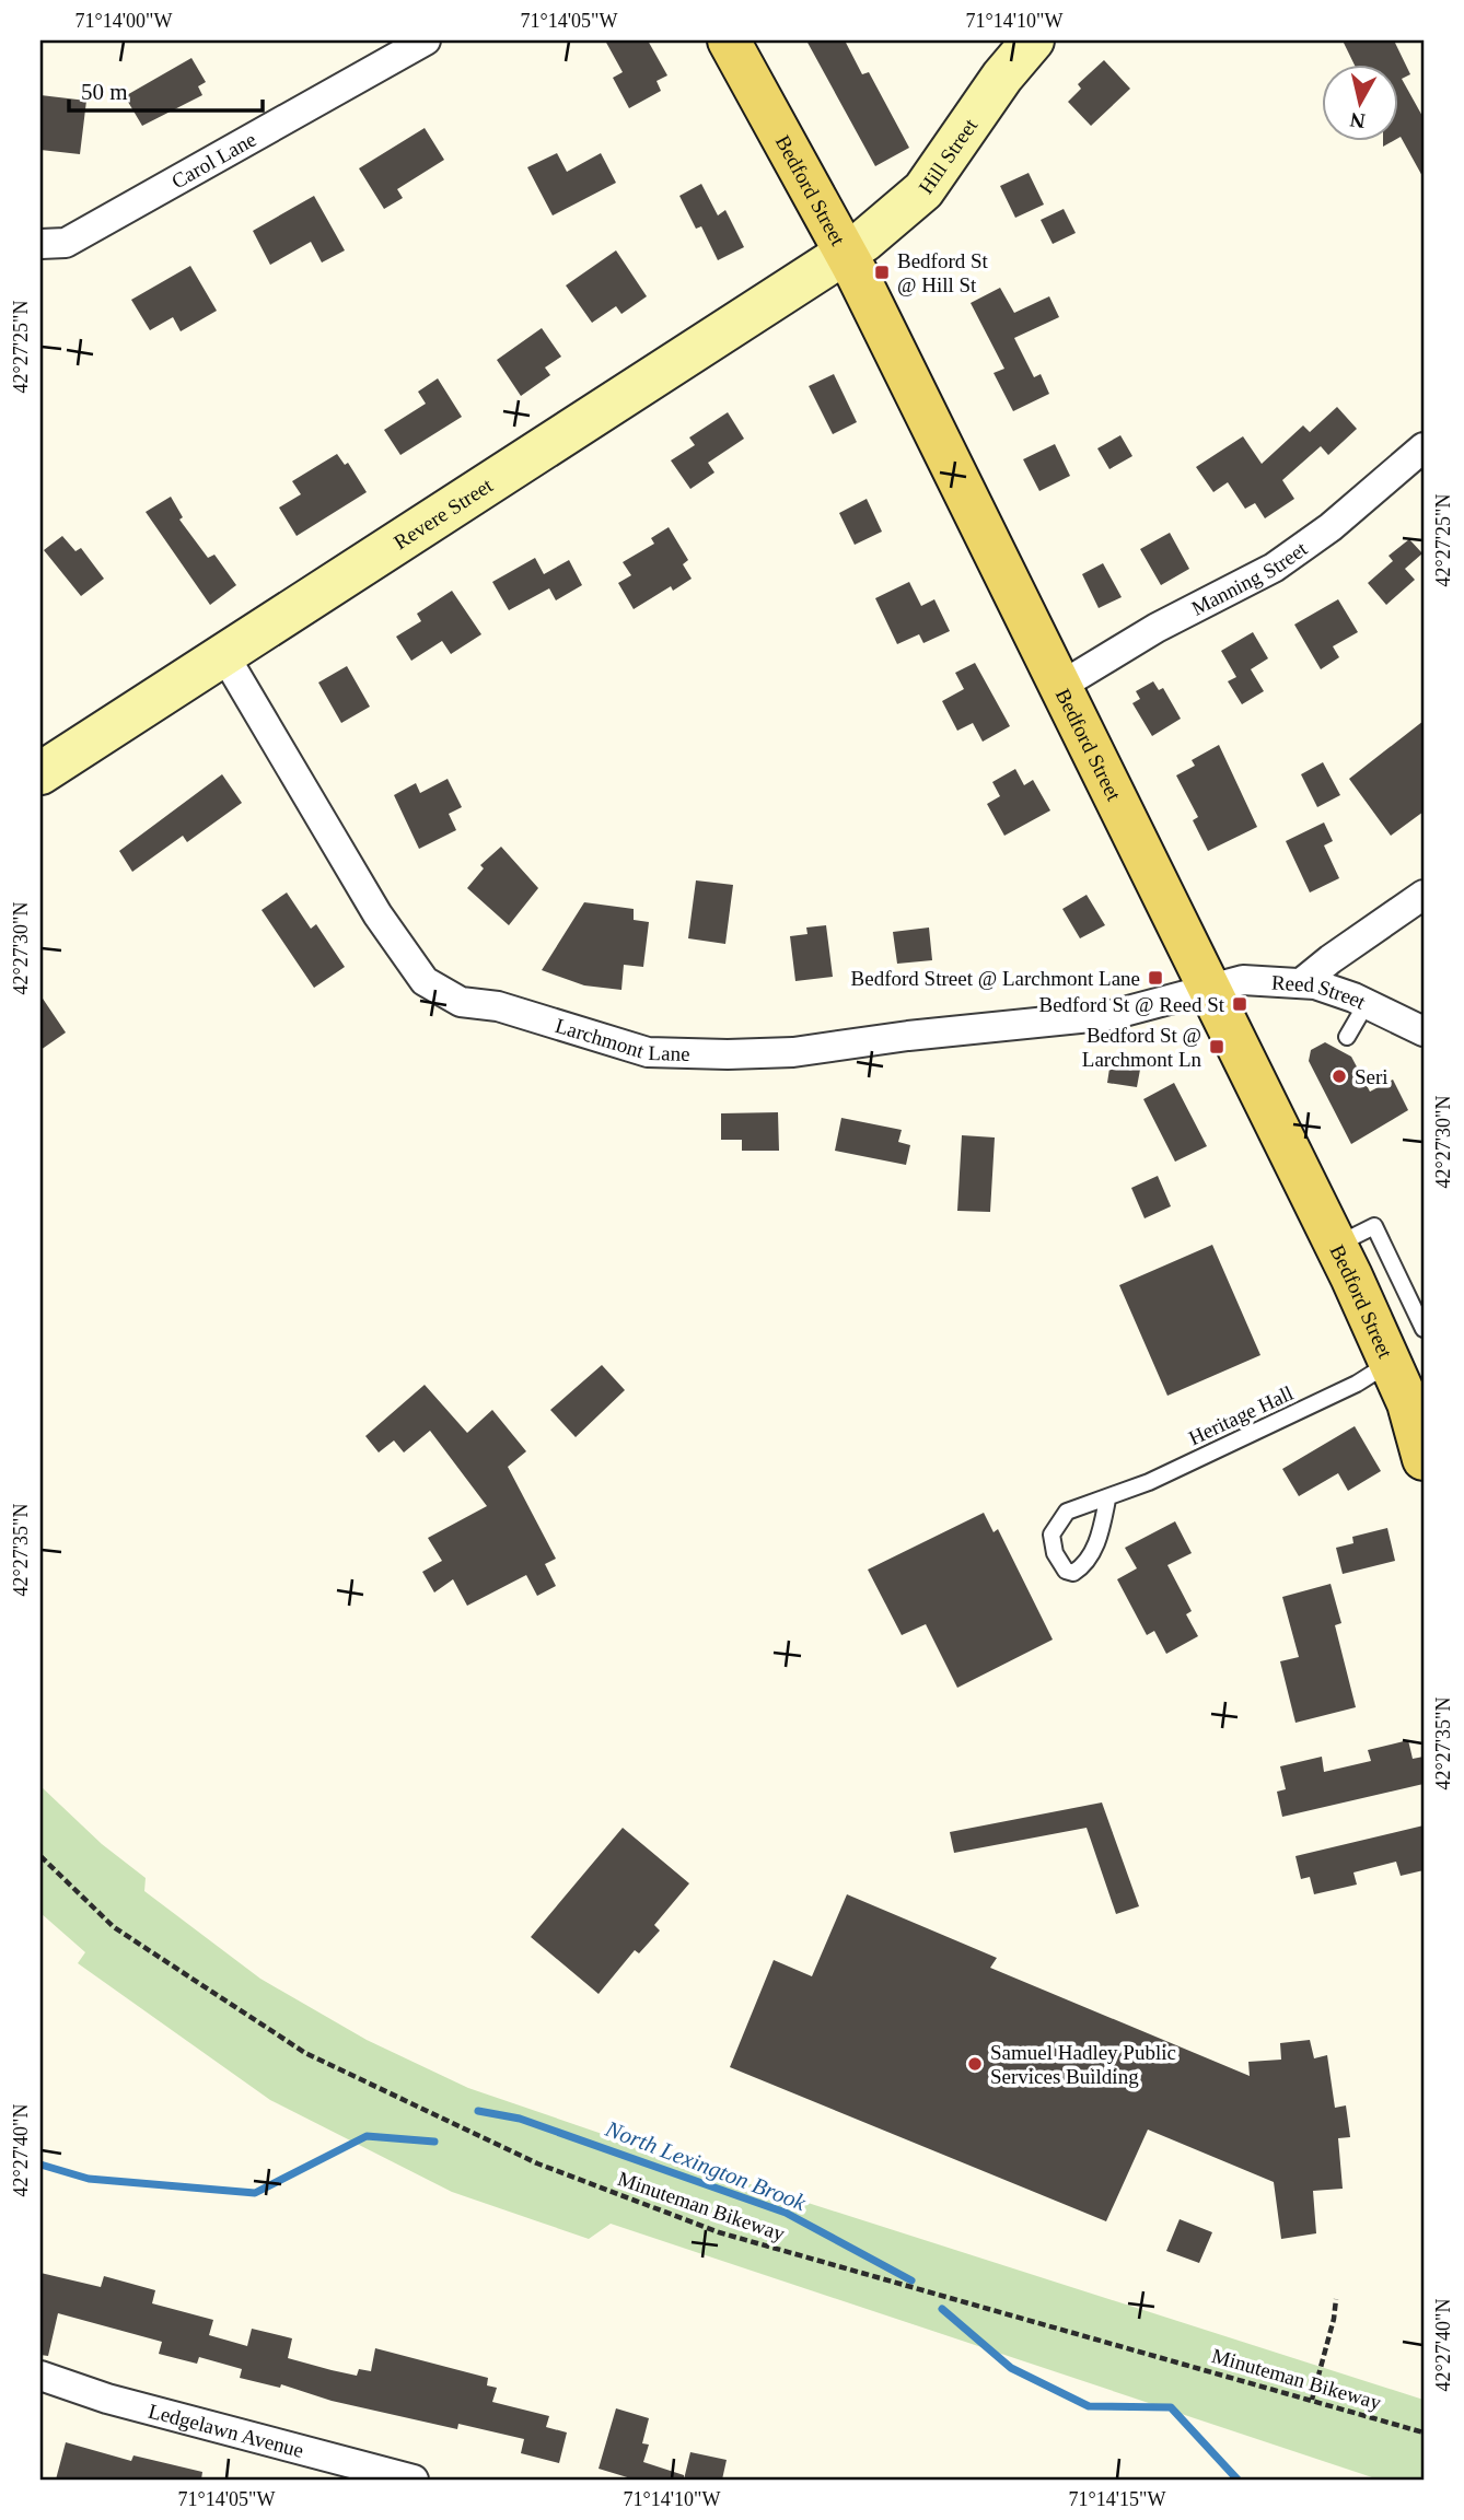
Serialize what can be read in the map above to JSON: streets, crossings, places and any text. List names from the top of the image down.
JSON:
{
  "streets": {
    "main road": ["Bedford Street"],
    "street": [
      "Hill Street",
      "Carol Lane",
      "Revere Street",
      "Manning Street",
      "Reed Street",
      "Larchmont Lane",
      "Ledgelawn Avenue"
    ],
    "lane": ["Heritage Hall"],
    "path": ["Minuteman Bikeway"]
  },
  "crossings": [
    ["Hill Street", "Bedford Street"],
    ["Hill Street", "Revere Street"],
    ["Bedford Street", "Revere Street"],
    ["Bedford Street", "Manning Street"],
    ["Bedford Street", "Reed Street"],
    ["Bedford Street", "Larchmont Lane"],
    ["Bedford Street", "Heritage Hall"],
    ["Revere Street", "Larchmont Lane"],
    ["Reed Street", "Larchmont Lane"]
  ],
  "water": ["North Lexington Brook"],
  "places": {
    "transit": [
      "Bedford St @ Hill St",
      "Bedford Street @ Larchmont Lane",
      "Bedford St @ Reed St",
      "Bedford St @ Larchmont Ln"
    ],
    "other": ["Seri", "Samuel Hadley Public Services Building"]
  },
  "scale_bar": "50 m",
  "north": "bottom",
  "coordinates": [
    "71°14'00\"W",
    "71°14'05\"W",
    "71°14'10\"W",
    "42°27'25\"N",
    "42°27'30\"N",
    "42°27'35\"N",
    "42°27'40\"N",
    "71°14'15\"W"
  ]
}
